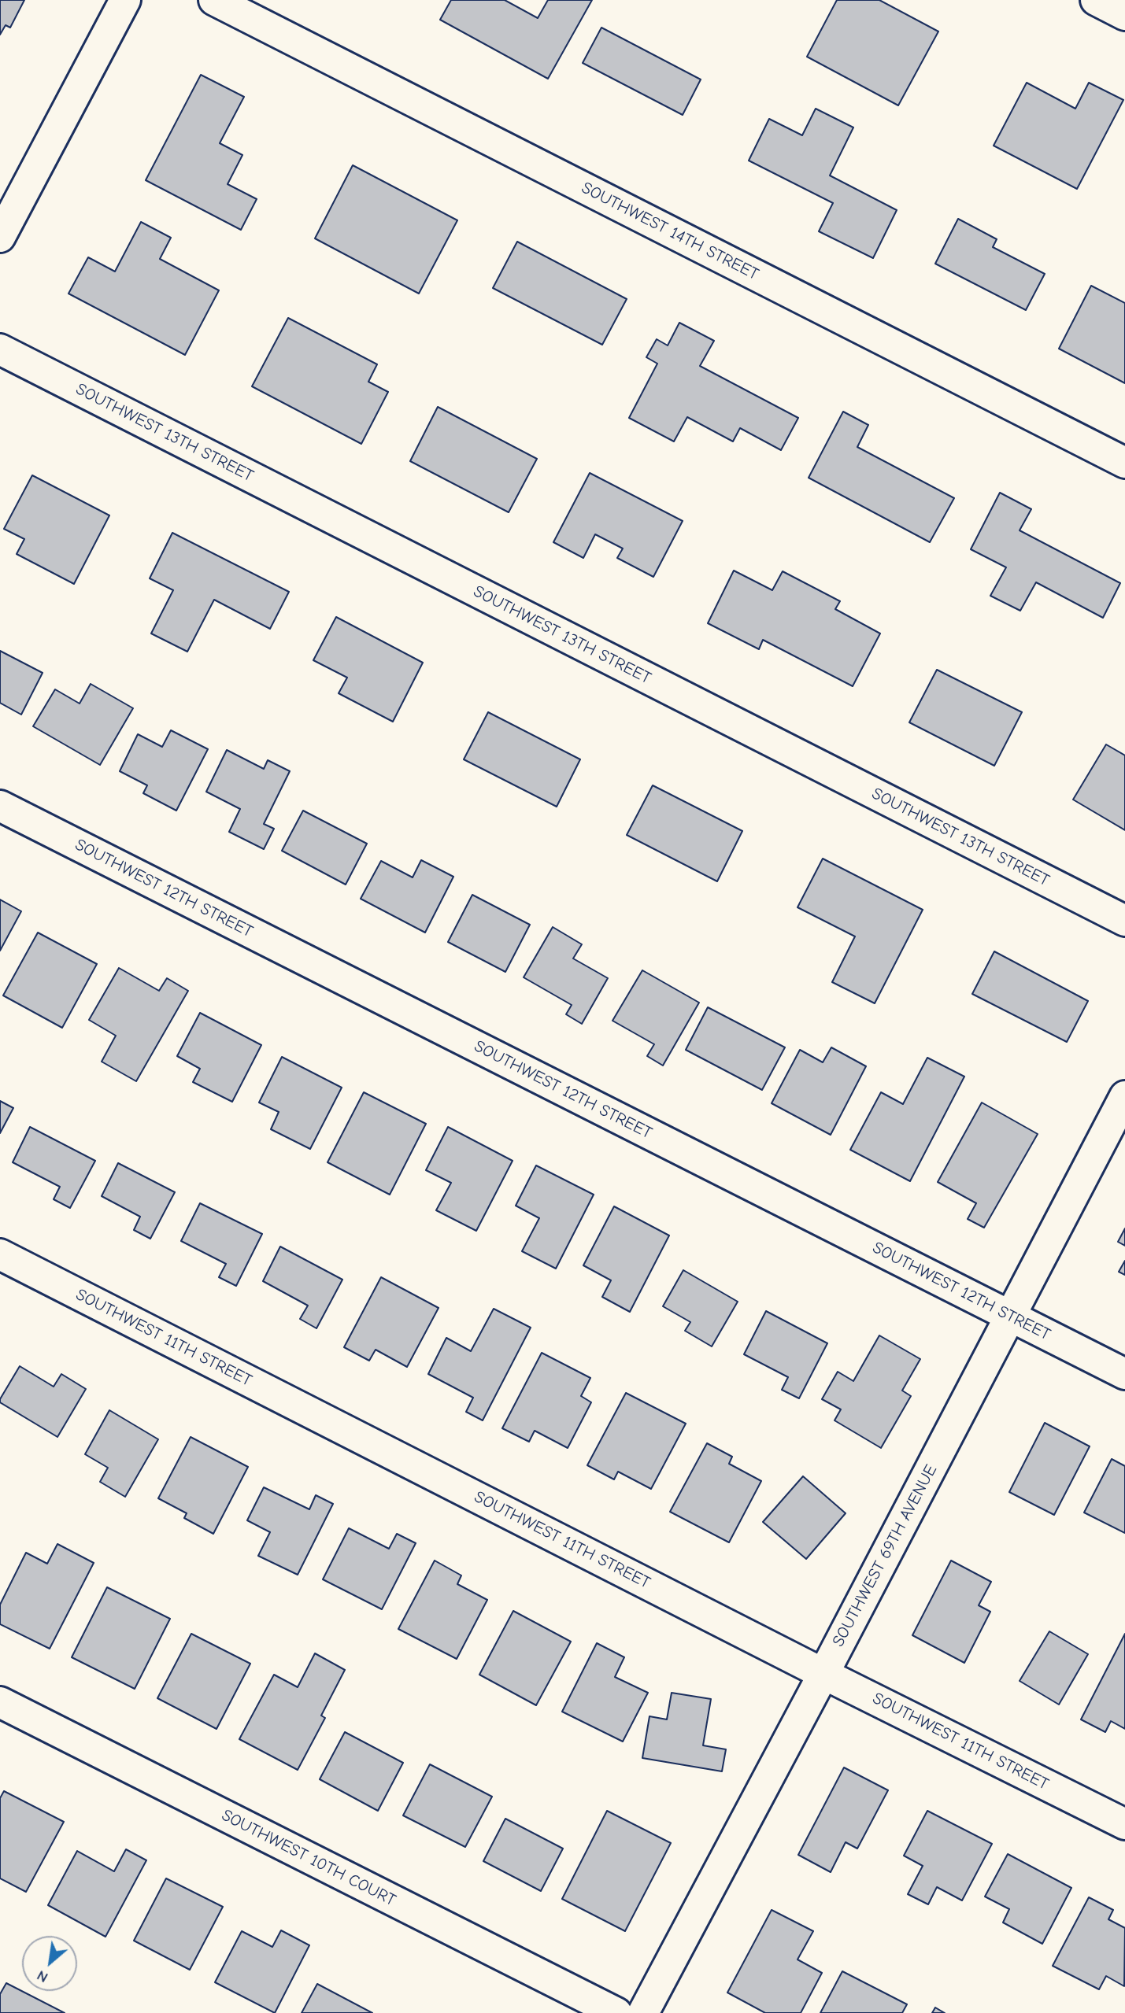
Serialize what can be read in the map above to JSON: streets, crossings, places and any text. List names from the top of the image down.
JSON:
{
  "streets": {
    "street": [
      "SOUTHWEST 14TH STREET",
      "SOUTHWEST 13TH STREET",
      "SOUTHWEST 12TH STREET",
      "SOUTHWEST 11TH STREET",
      "SOUTHWEST 69TH AVENUE",
      "SOUTHWEST 10TH COURT"
    ]
  },
  "crossings": [
    ["SOUTHWEST 12TH STREET", "SOUTHWEST 69TH AVENUE"],
    ["SOUTHWEST 11TH STREET", "SOUTHWEST 69TH AVENUE"]
  ],
  "north": "bottom left"
}
